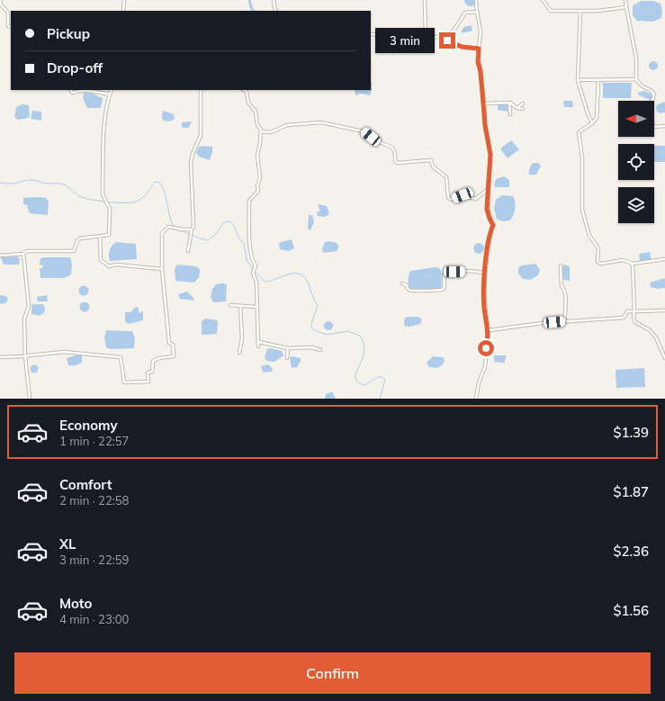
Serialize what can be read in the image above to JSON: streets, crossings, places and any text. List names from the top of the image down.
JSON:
{
  "north": "left",
  "page": {
    "banner": ["Pickup", "Drop-off"],
    "bubble": "3 min",
    "list": [
      {
        "name": "Economy",
        "note": "1 min · 22:57",
        "value": "$1.39"
      },
      {
        "name": "Comfort",
        "note": "2 min · 22:58",
        "value": "$1.87"
      },
      {
        "name": "XL",
        "note": "3 min · 22:59",
        "value": "$2.36"
      },
      {
        "name": "Moto",
        "note": "4 min · 23:00",
        "value": "$1.56"
      }
    ],
    "buttons": "Confirm"
  }
}
